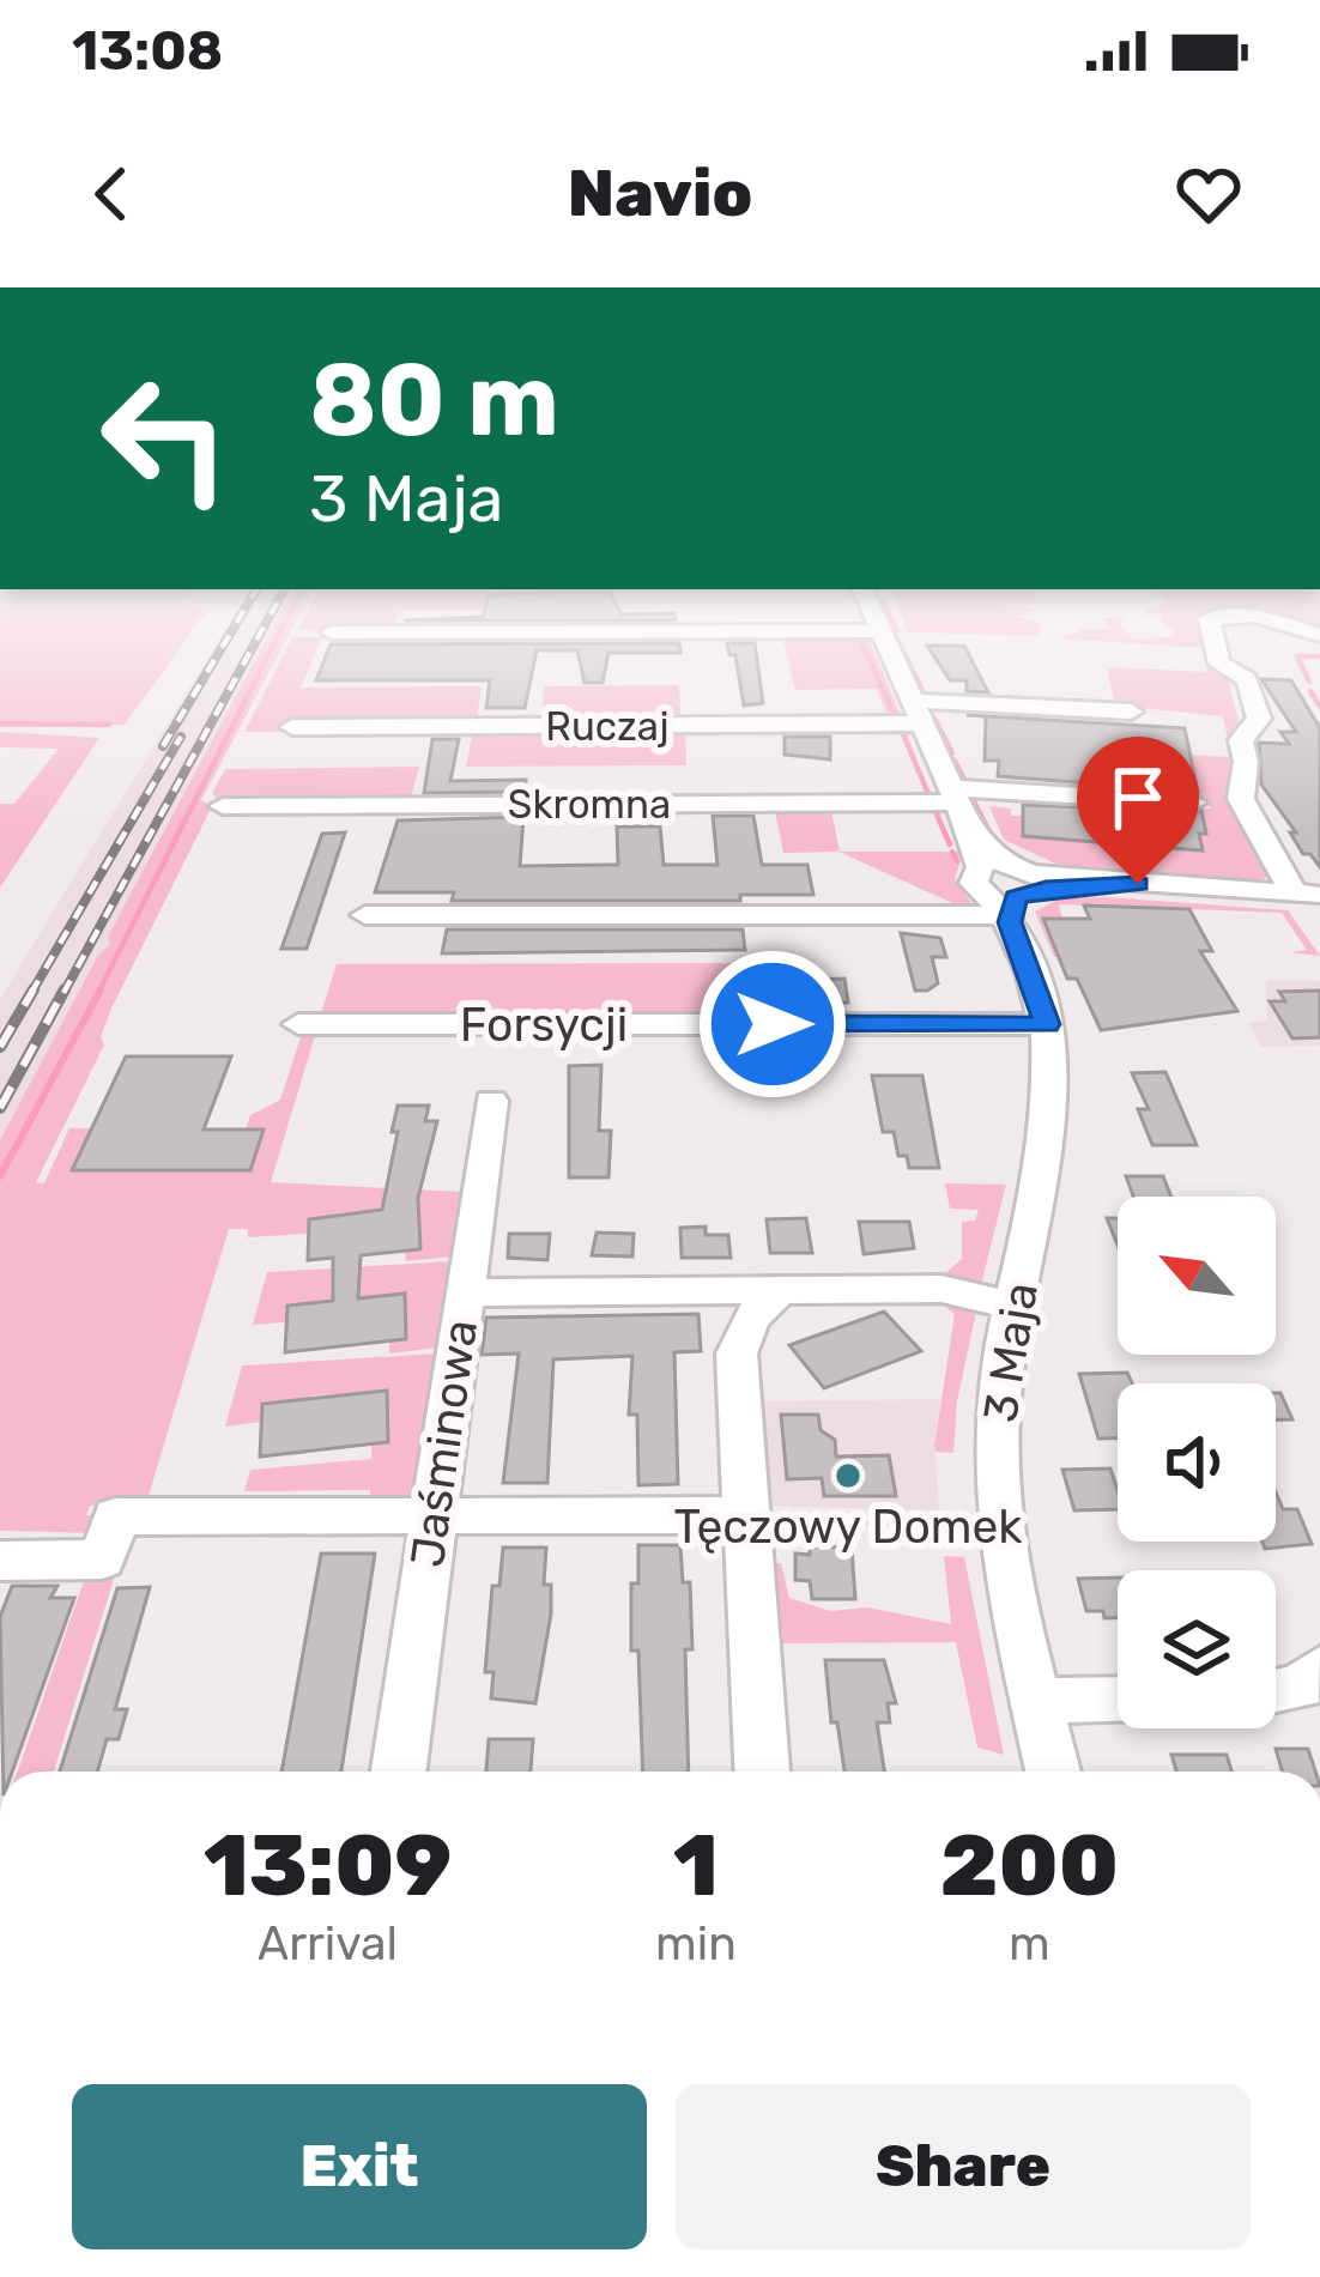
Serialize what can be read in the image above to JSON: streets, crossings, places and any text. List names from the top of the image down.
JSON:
{
  "streets": {
    "street": [
      "Ruczaj",
      "Skromna",
      "Forsycji",
      "3 Maja",
      "Jaśminowa"
    ]
  },
  "crossings": [
    ["Ruczaj", "3 Maja"],
    ["Skromna", "3 Maja"],
    ["Forsycji", "3 Maja"]
  ],
  "places": ["Tęczowy Domek"],
  "north": "top left",
  "page": {
    "status": "13:08",
    "header": "Navio",
    "turn": ["80 m", "3 Maja"],
    "eta": [
      "13:09",
      "Arrival",
      "1",
      "min",
      "200",
      "m"
    ],
    "buttons": ["Exit", "Share"]
  }
}
